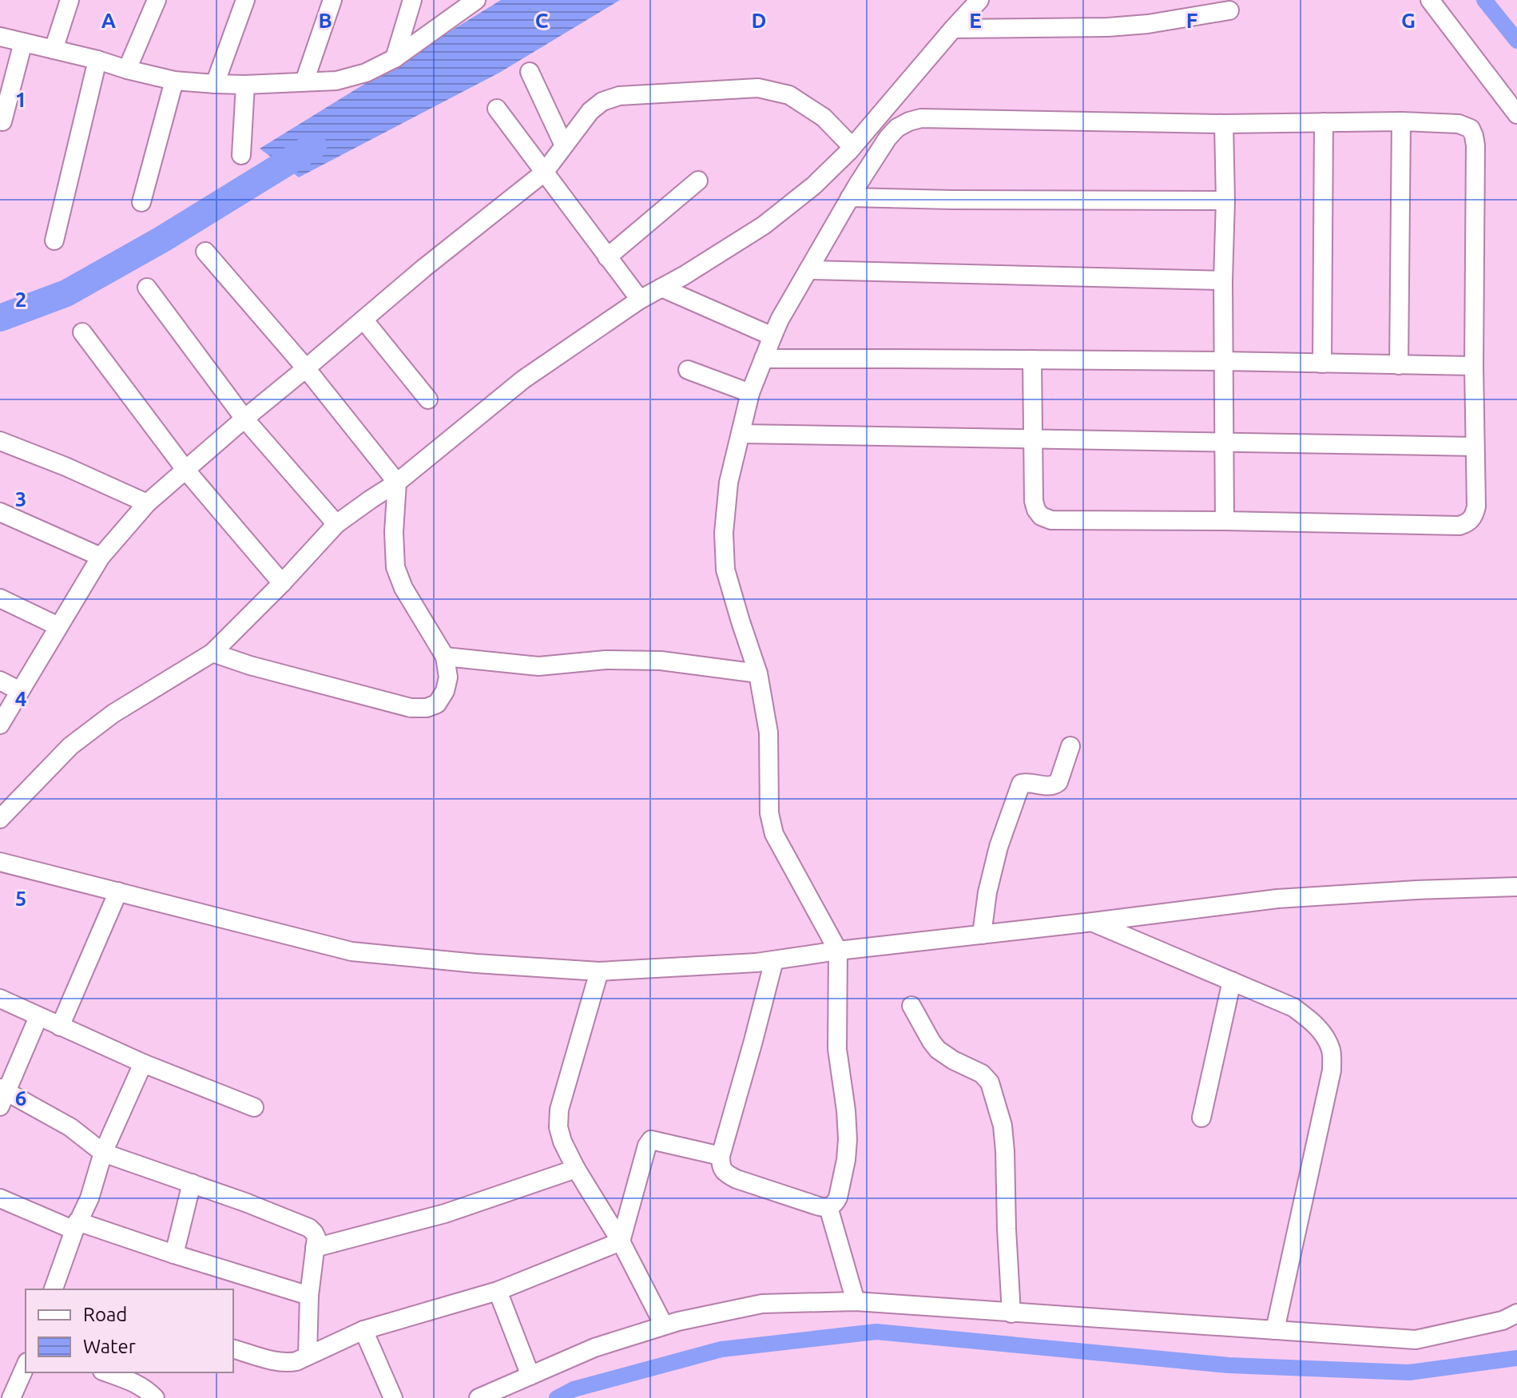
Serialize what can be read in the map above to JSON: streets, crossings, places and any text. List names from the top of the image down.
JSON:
{
  "legend": ["Road", "Water"],
  "grid": {
    "columns": [
      "A",
      "B",
      "C",
      "D",
      "E",
      "F",
      "G"
    ],
    "rows": [
      "1",
      "2",
      "3",
      "4",
      "5",
      "6"
    ]
  }
}
